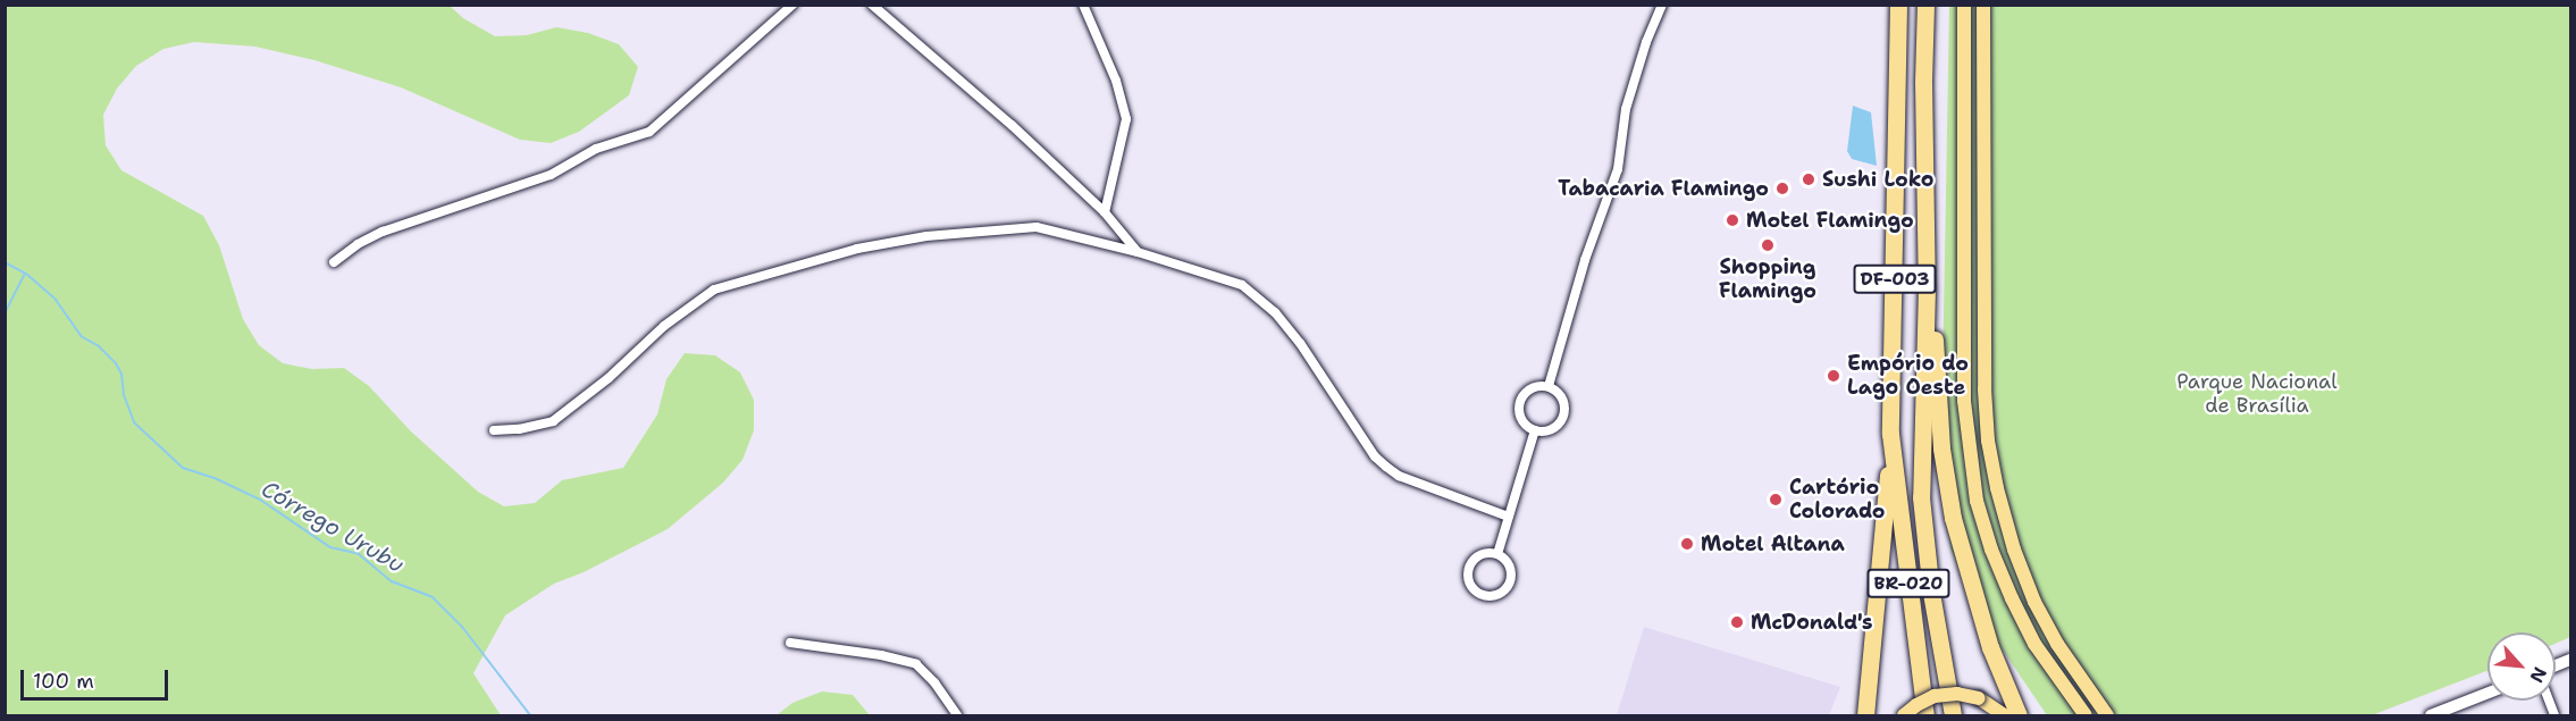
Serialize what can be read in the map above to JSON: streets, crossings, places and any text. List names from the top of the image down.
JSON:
{
  "streets": {
    "highway": ["DF-003", "BR-020"]
  },
  "crossings": [
    ["DF-003", "BR-020"]
  ],
  "water": ["Córrego Urubu"],
  "parks": ["Parque Nacional de Brasília"],
  "places": [
    "Sushi Loko",
    "Tabacaria Flamingo",
    "Motel Flamingo",
    "Shopping Flamingo",
    "Empório do Lago Oeste",
    "Cartório Colorado",
    "Motel Altana",
    "McDonald's"
  ],
  "scale_bar": "100 m",
  "north": "bottom right"
}
